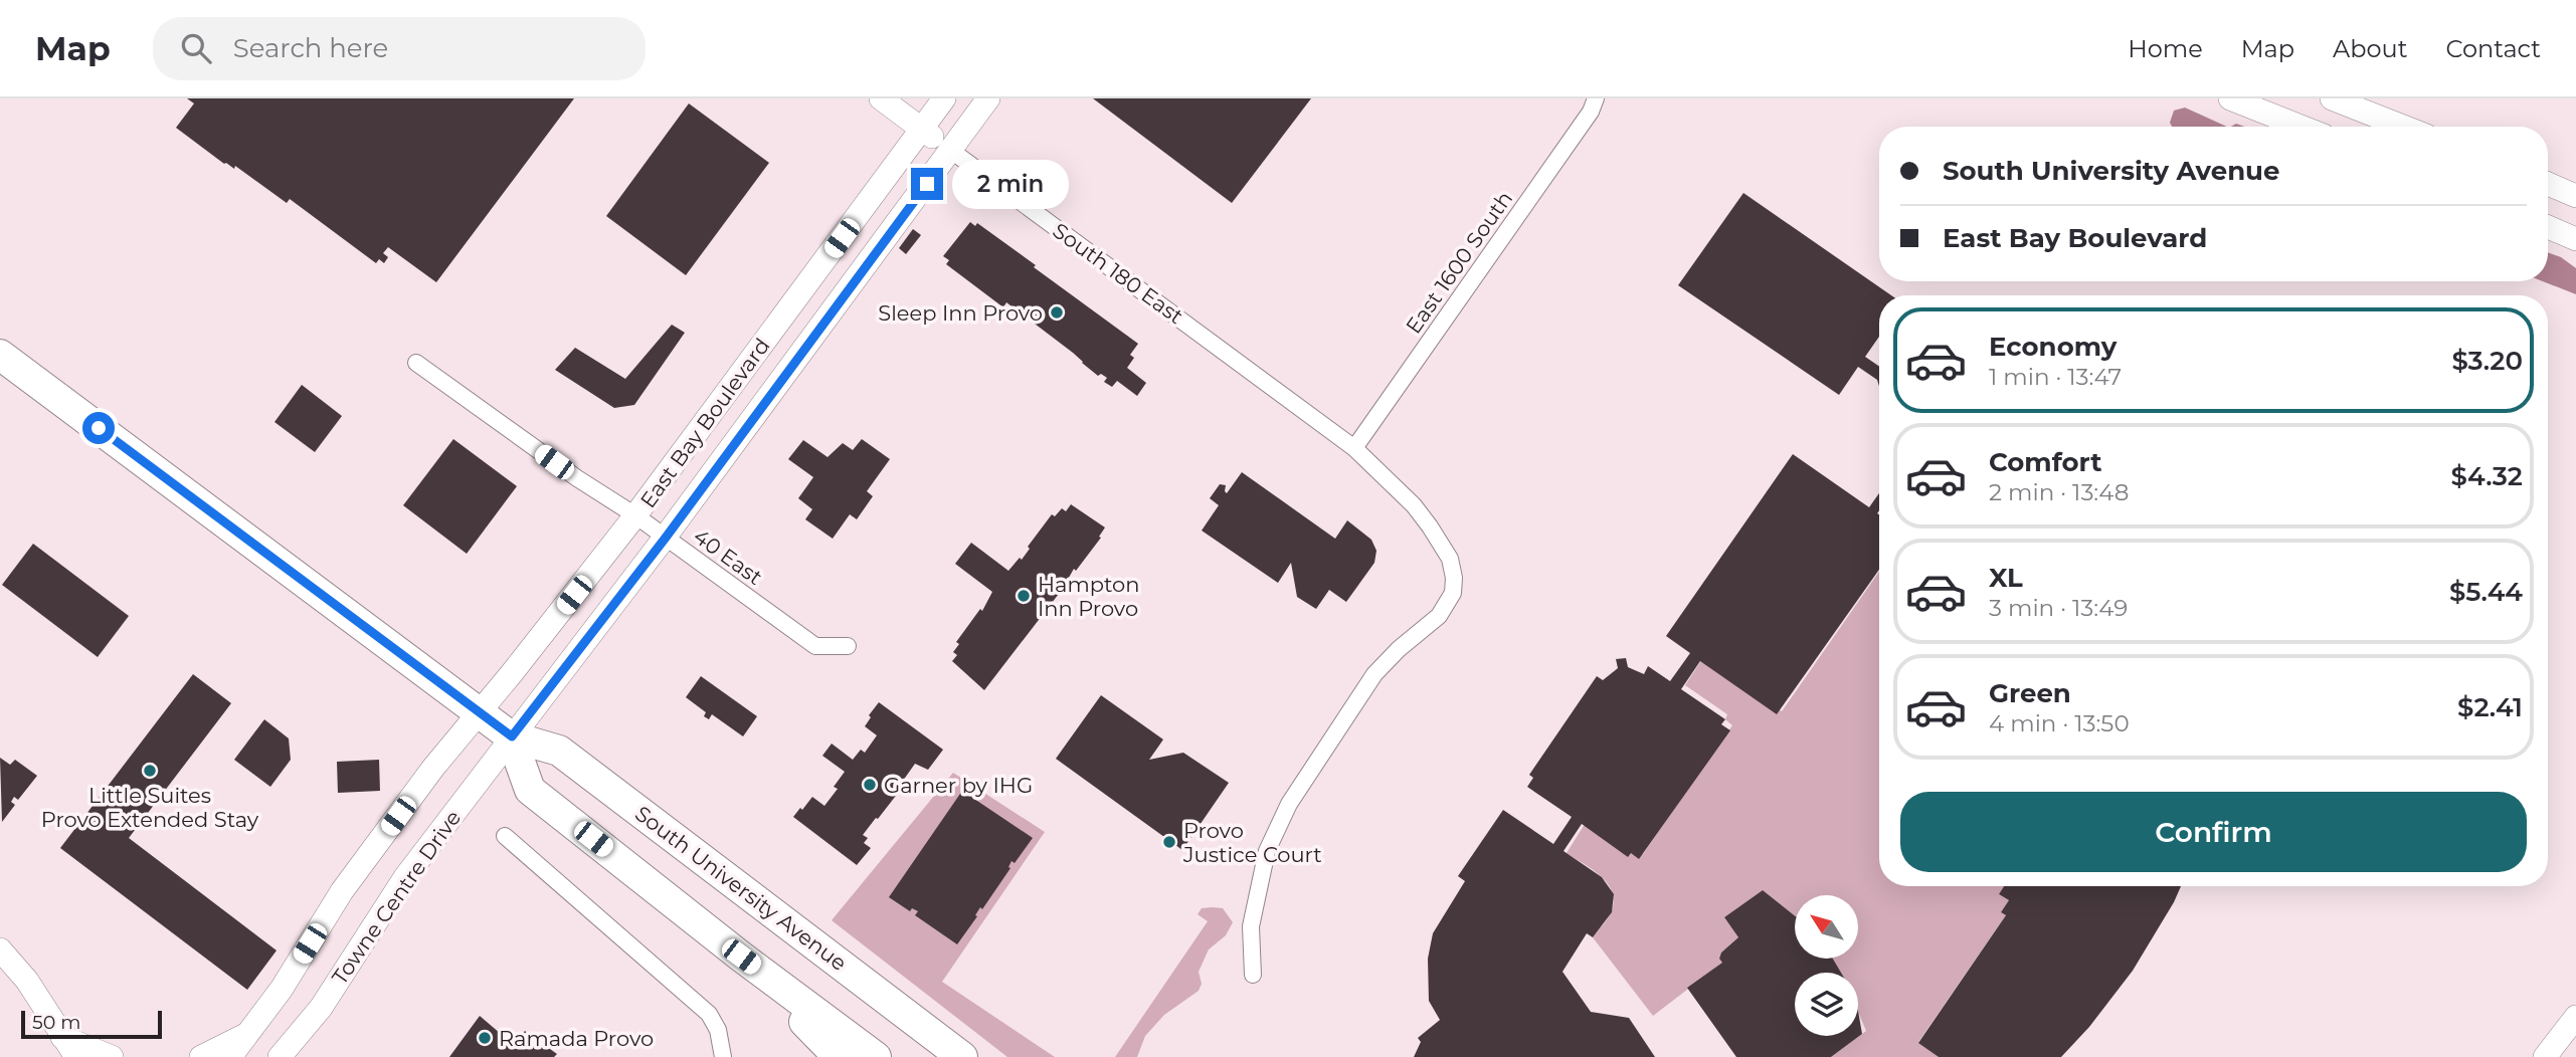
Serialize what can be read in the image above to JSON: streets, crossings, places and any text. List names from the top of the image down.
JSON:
{
  "streets": {
    "highway": ["South University Avenue"],
    "street": [
      "East 1600 South",
      "South 180 East",
      "East Bay Boulevard",
      "40 East",
      "Towne Centre Drive"
    ]
  },
  "crossings": [
    ["East 1600 South", "South 180 East"],
    ["South 180 East", "East Bay Boulevard"],
    ["East Bay Boulevard", "40 East"],
    ["East Bay Boulevard", "South University Avenue"],
    ["East Bay Boulevard", "Towne Centre Drive"],
    ["South University Avenue", "Towne Centre Drive"]
  ],
  "places": [
    "Sleep Inn Provo",
    "Hampton Inn Provo",
    "Little Suites Provo Extended Stay",
    "Garner by IHG",
    "Provo Justice Court",
    "Ramada Provo"
  ],
  "scale_bar": "50 m",
  "north": "top left",
  "page": {
    "header": "Map",
    "search": "Search here",
    "nav": [
      "Home",
      "Map",
      "About",
      "Contact"
    ],
    "banner": ["South University Avenue", "East Bay Boulevard"],
    "bubble": "2 min",
    "list": [
      {
        "name": "Economy",
        "note": "1 min · 13:47",
        "value": "$3.20"
      },
      {
        "name": "Comfort",
        "note": "2 min · 13:48",
        "value": "$4.32"
      },
      {
        "name": "XL",
        "note": "3 min · 13:49",
        "value": "$5.44"
      },
      {
        "name": "Green",
        "note": "4 min · 13:50",
        "value": "$2.41"
      }
    ],
    "buttons": "Confirm",
    "scale": "50 m"
  }
}
